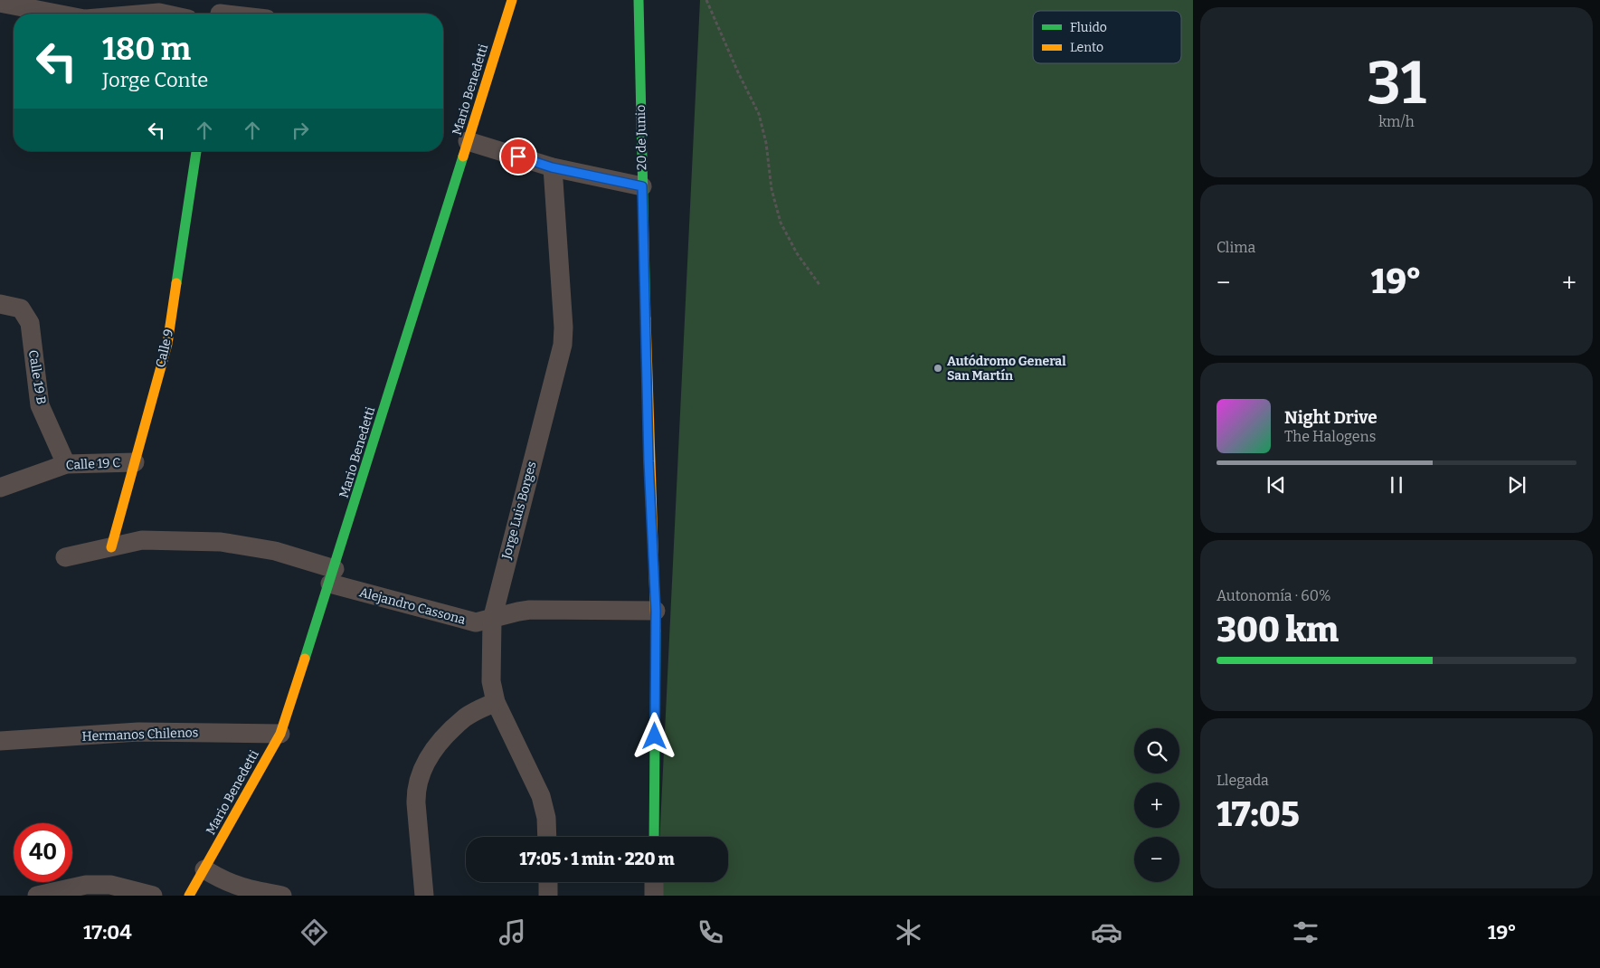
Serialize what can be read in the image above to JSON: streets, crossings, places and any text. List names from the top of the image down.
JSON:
{
  "streets": {
    "street": [
      "Mario Benedetti",
      "20 de Junio",
      "Calle 9",
      "Calle 19 B",
      "Calle 19 C",
      "Jorge Luis Borges",
      "Alejandro Cassona",
      "Hermanos Chilenos"
    ]
  },
  "crossings": [
    ["Mario Benedetti", "Alejandro Cassona"],
    ["Mario Benedetti", "Hermanos Chilenos"],
    ["20 de Junio", "Alejandro Cassona"],
    ["Calle 9", "Calle 19 C"],
    ["Calle 19 B", "Calle 19 C"],
    ["Jorge Luis Borges", "Alejandro Cassona"]
  ],
  "places": ["Autódromo General San Martín"],
  "legend": ["Fluido", "Lento"],
  "page": {
    "tile": [
      ["31", "km/h"],
      "Clima",
      ["Autonomía · 60%", "300 km"],
      ["Llegada", "17:05"]
    ],
    "turn": ["180 m", "Jorge Conte"],
    "heat": ["−", "19°", "+"],
    "song": ["Night Drive", "The Halogens"],
    "map_buttons": ["+", "−"],
    "limit": "40",
    "trip": "17:05 · 1 min · 220 m",
    "tabs": ["17:04", "19°"]
  }
}
